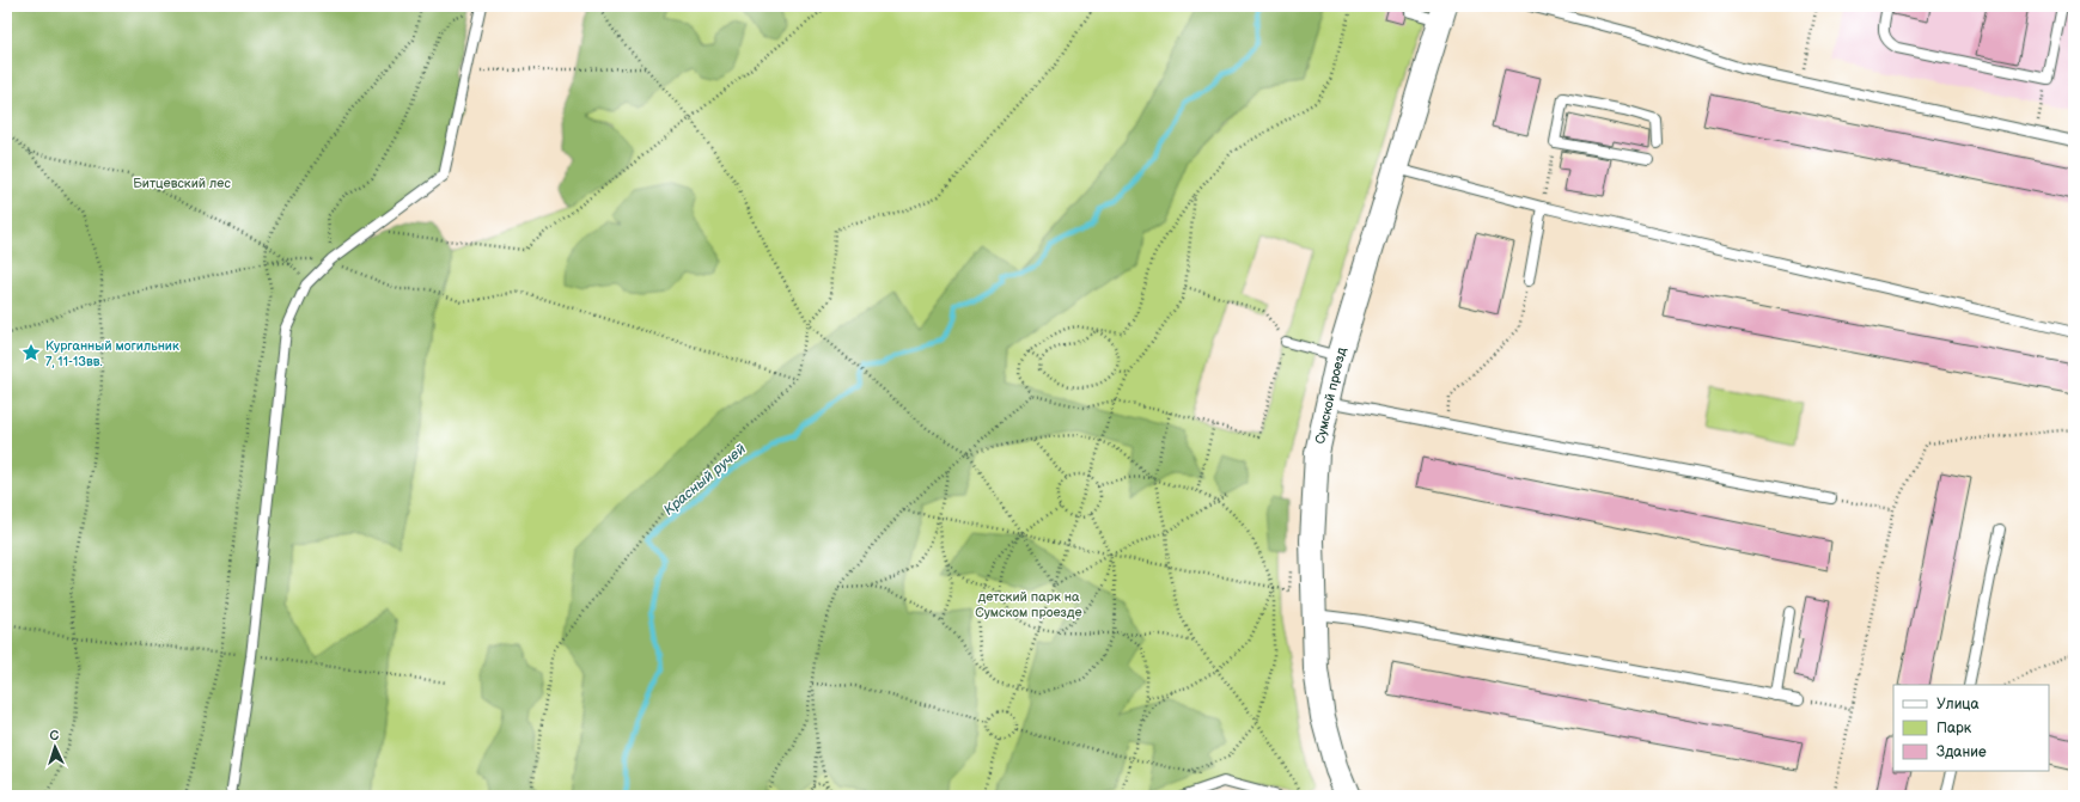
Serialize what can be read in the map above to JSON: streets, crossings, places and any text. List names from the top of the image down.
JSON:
{
  "streets": {
    "street": ["Сумской проезд"]
  },
  "water": ["Красный ручей"],
  "parks": ["Битцевский лес", "детский парк на Сумском проезде"],
  "places": {
    "place": ["Курганный могильник 7, 11-13вв."]
  },
  "legend": ["Улица", "Парк", "Здание"],
  "north": "top"
}
